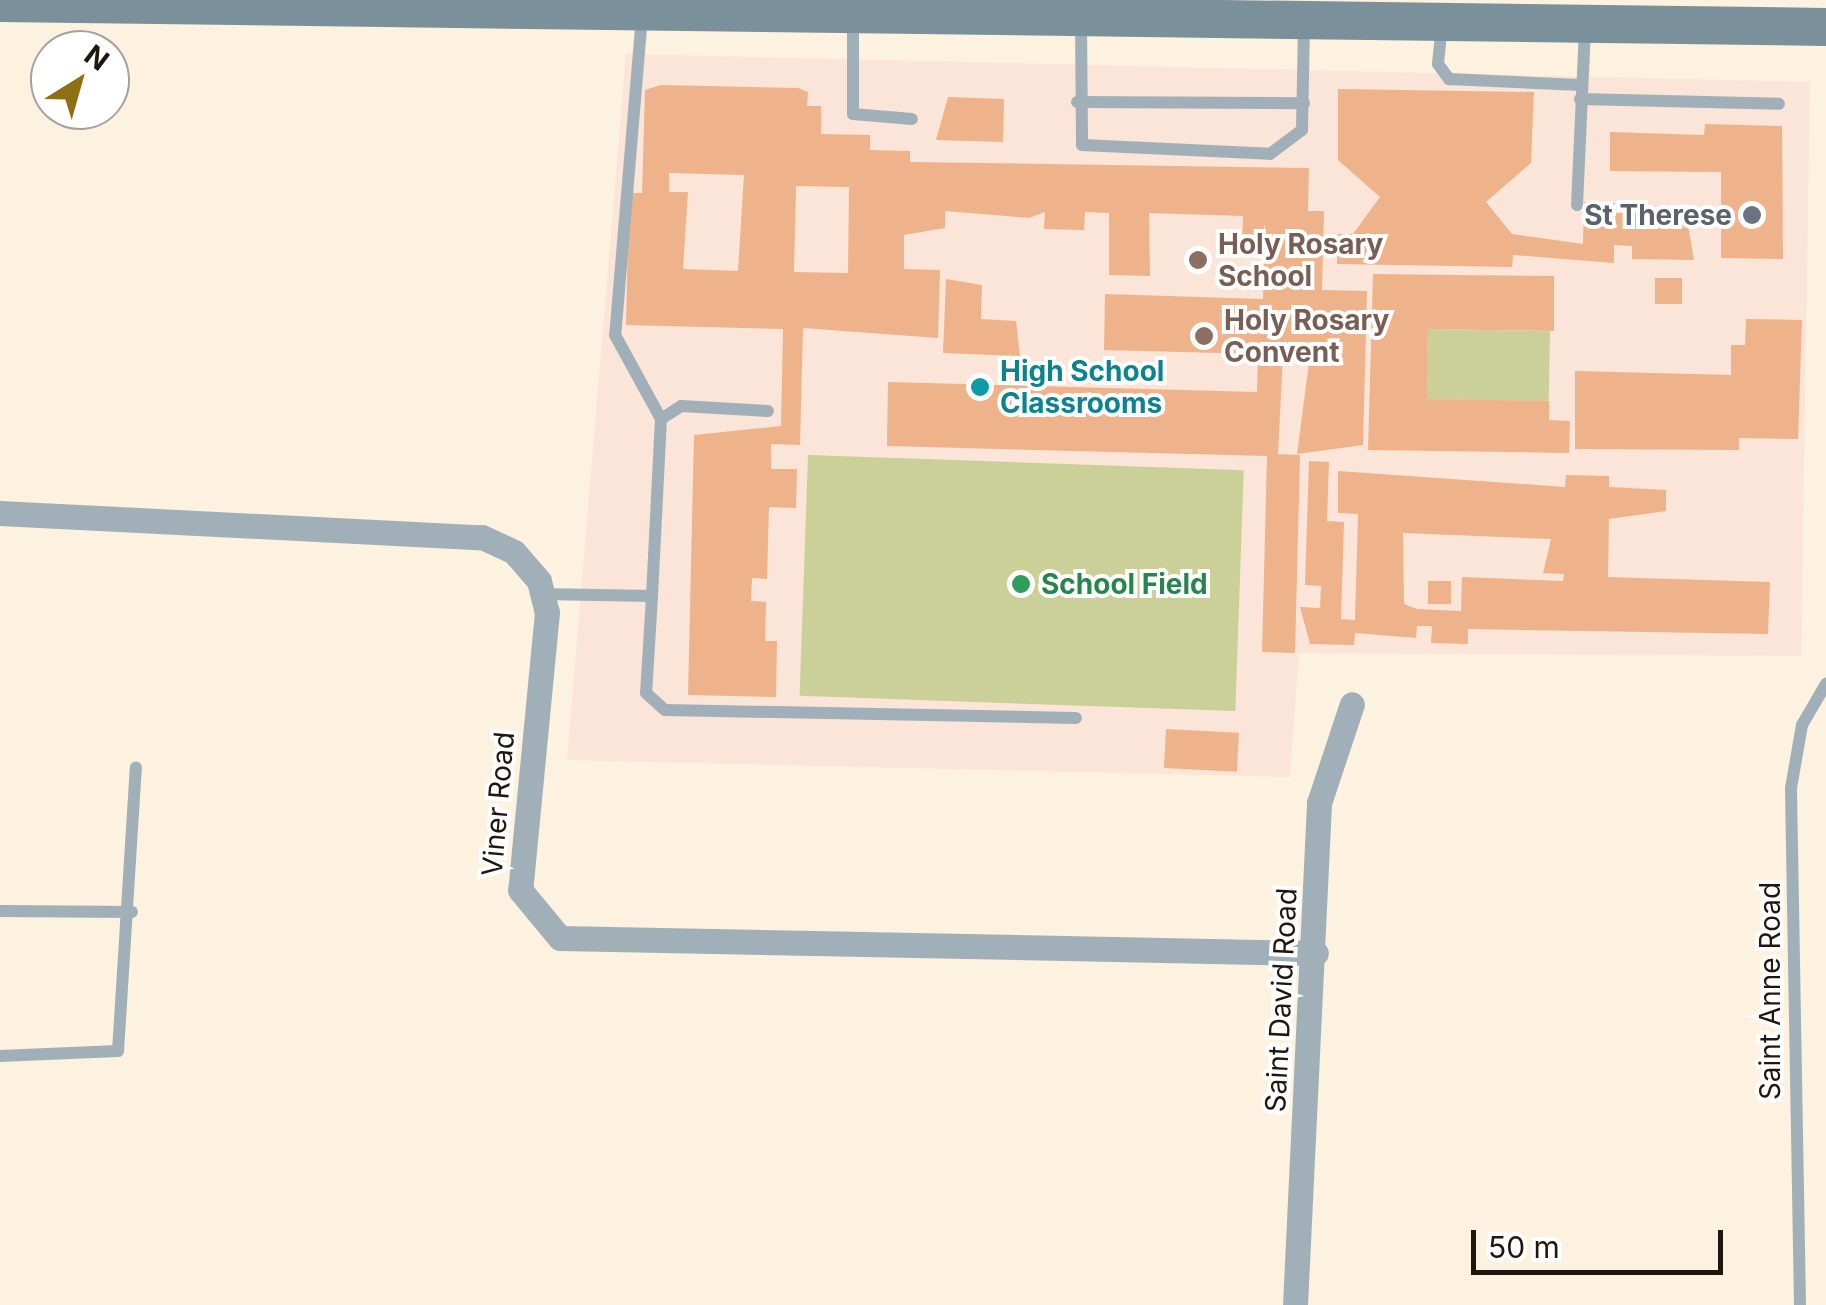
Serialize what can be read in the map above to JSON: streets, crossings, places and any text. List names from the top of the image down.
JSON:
{
  "streets": {
    "street": ["Viner Road", "Saint David Road"],
    "lane": ["Saint Anne Road"]
  },
  "crossings": [
    ["Viner Road", "Saint David Road"]
  ],
  "places": [
    "St Therese",
    "Holy Rosary School",
    "Holy Rosary Convent",
    "High School Classrooms",
    "School Field"
  ],
  "scale_bar": "50 m",
  "north": "top right"
}
